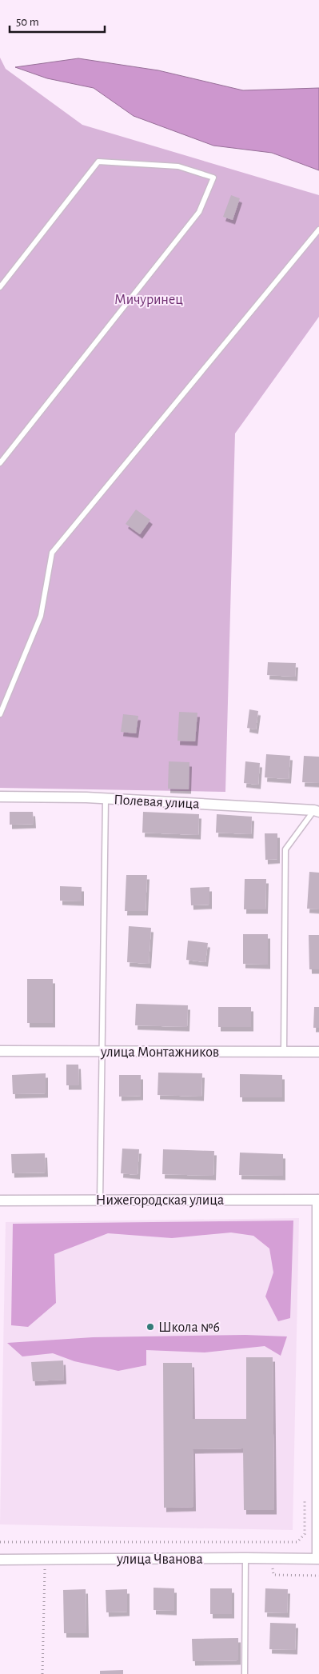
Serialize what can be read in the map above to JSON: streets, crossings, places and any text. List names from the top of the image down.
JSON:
{
  "streets": {
    "street": [
      "Полевая улица",
      "улица Монтажников",
      "Нижегородская улица",
      "улица Чванова"
    ]
  },
  "parks": ["Мичуринец"],
  "places": ["Школа №6"],
  "scale_bar": "50 m"
}
